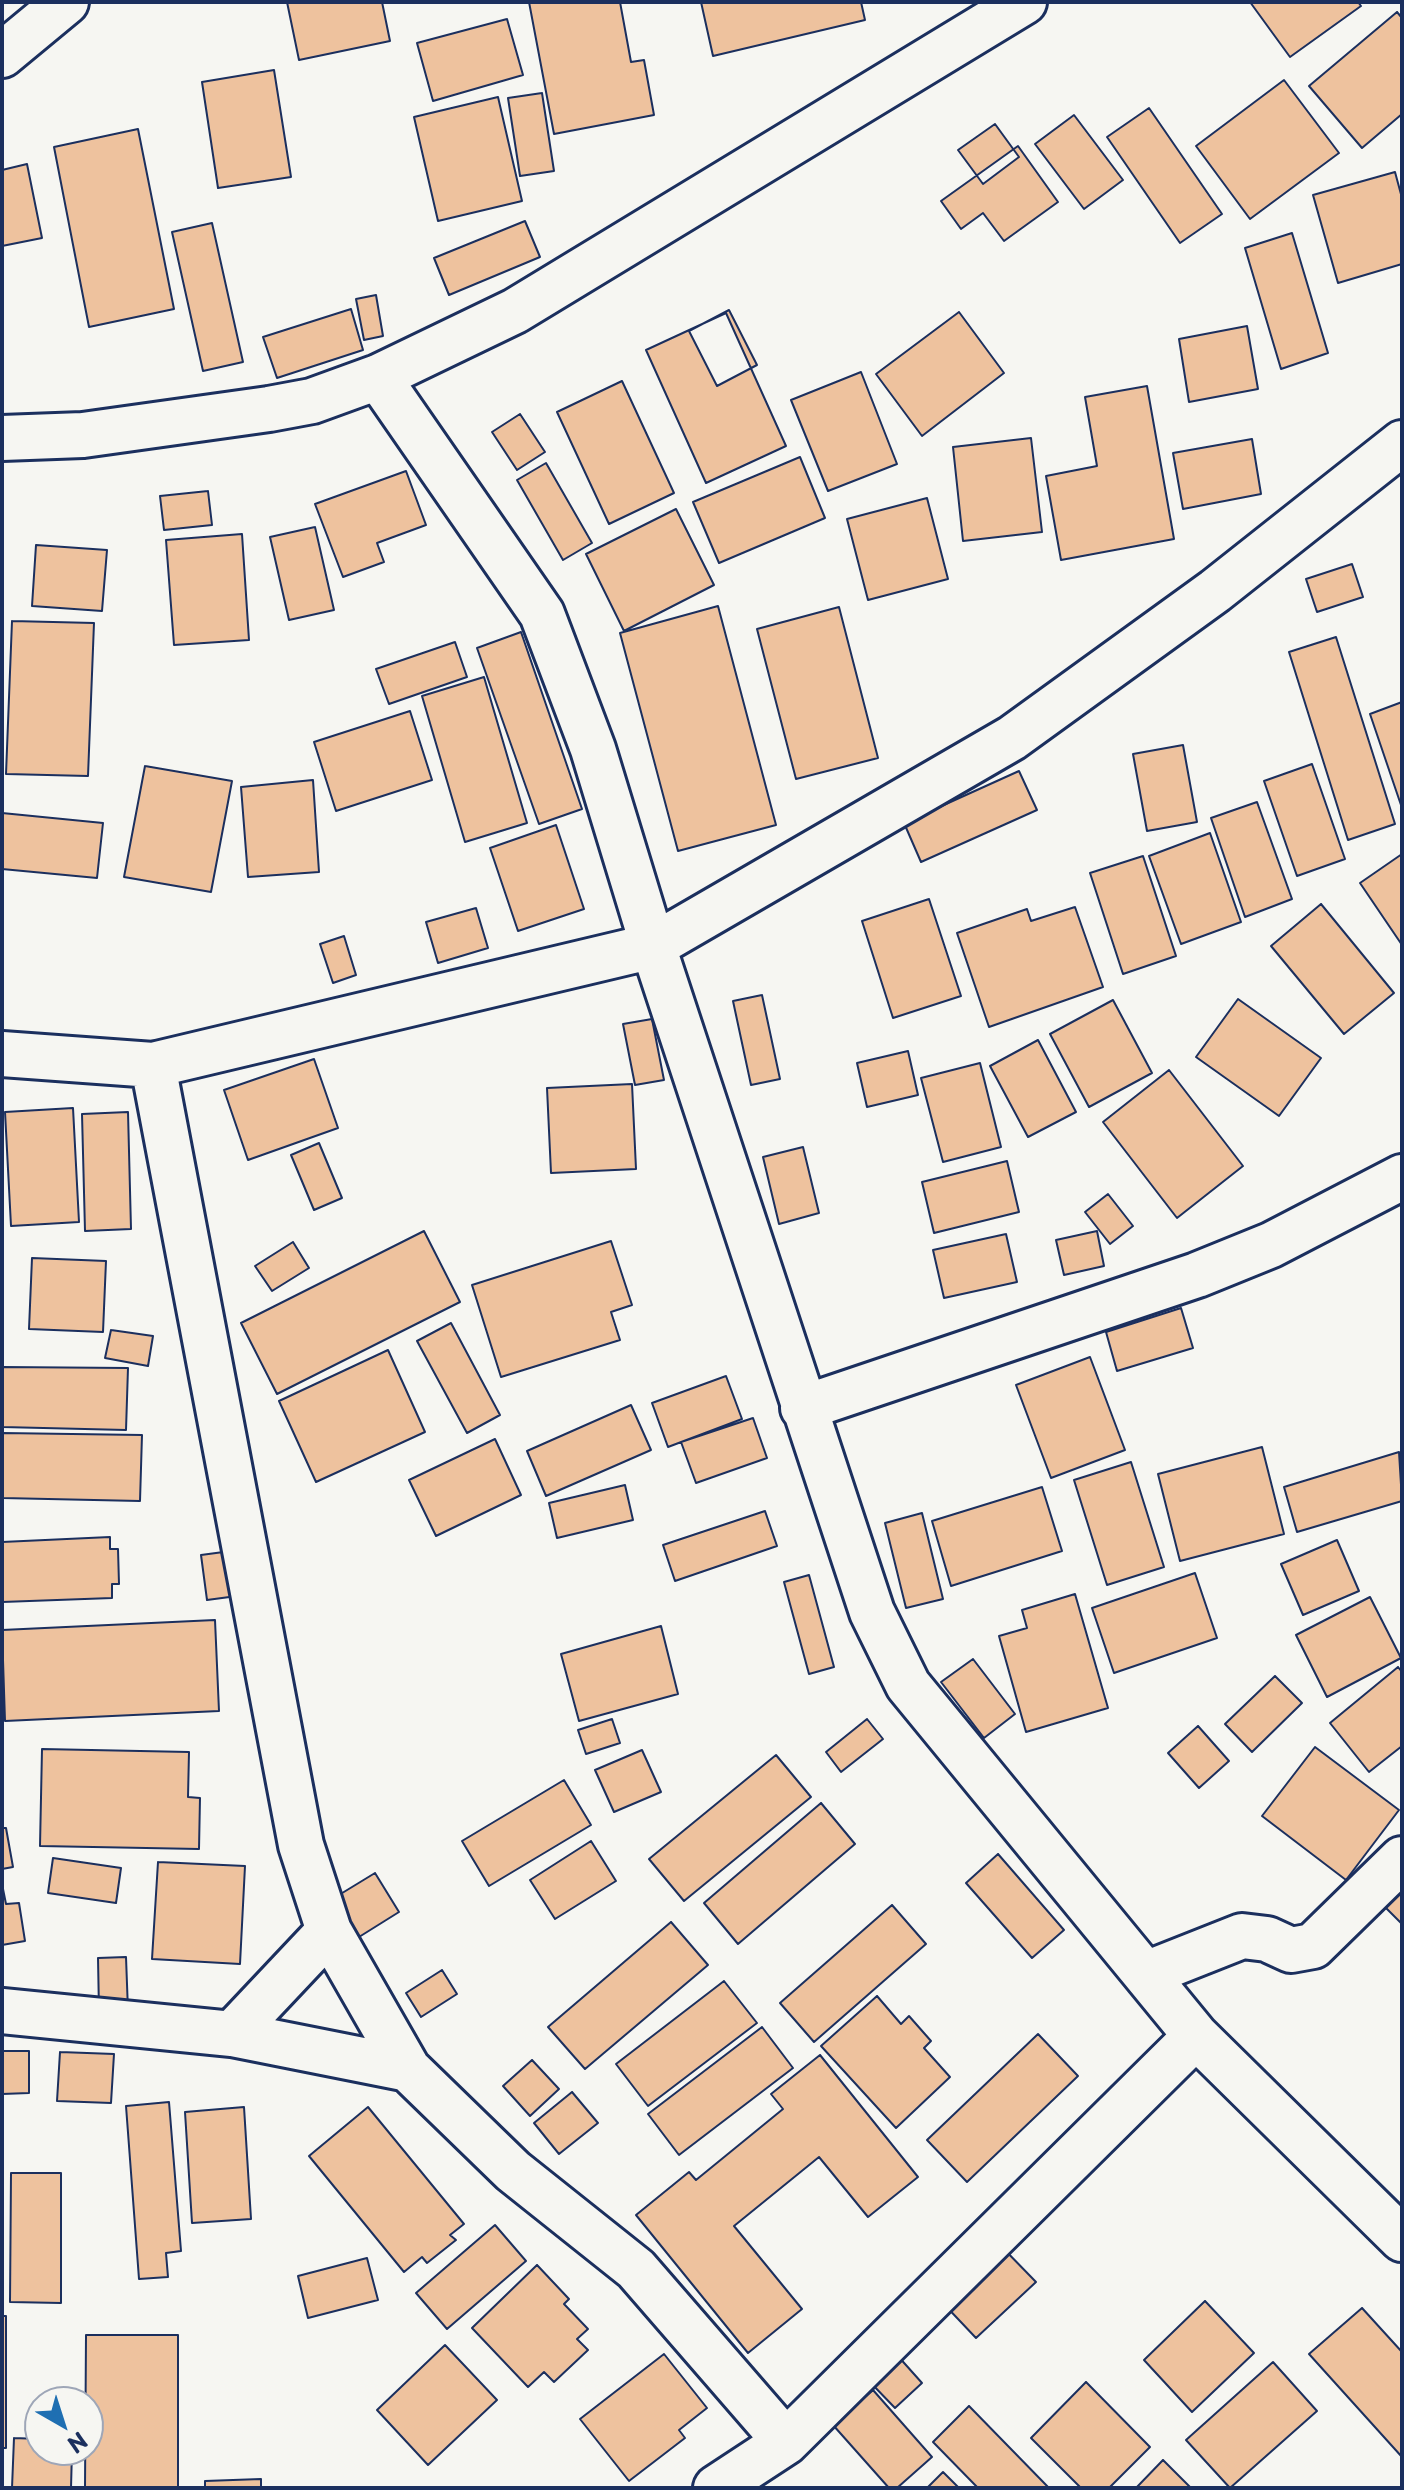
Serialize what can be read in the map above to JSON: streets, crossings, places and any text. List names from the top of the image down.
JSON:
{
  "north": "bottom right"
}
